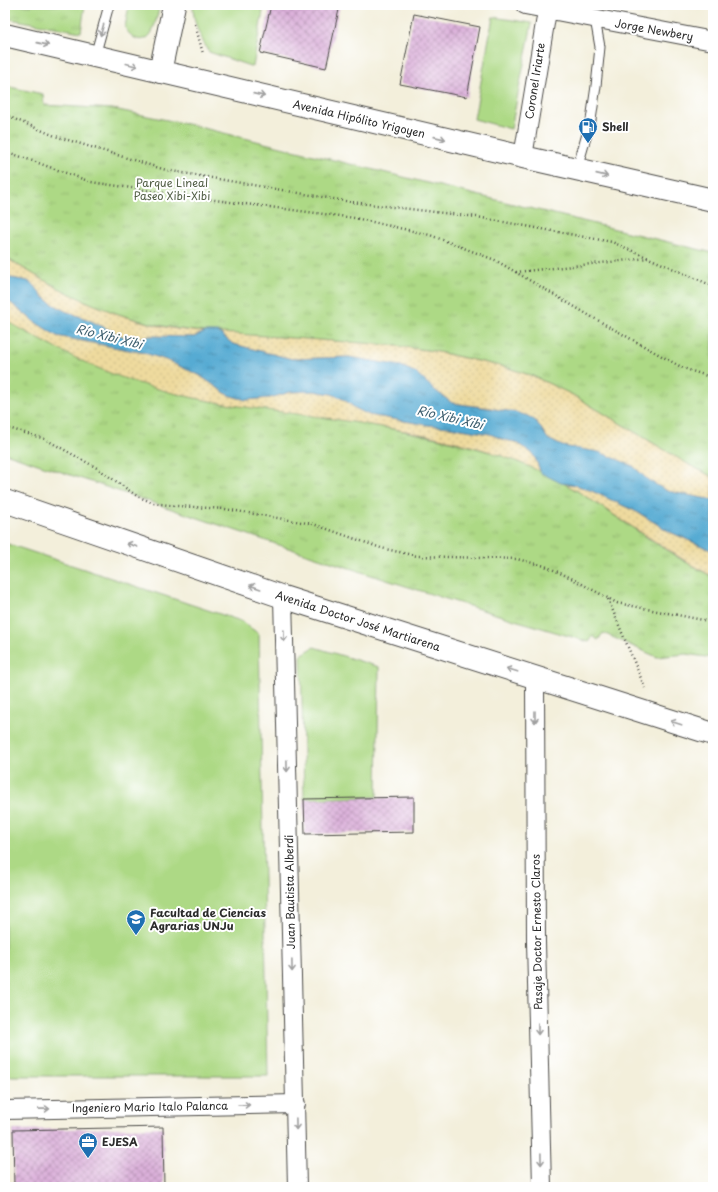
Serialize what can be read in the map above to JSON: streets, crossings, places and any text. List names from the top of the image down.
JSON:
{
  "streets": {
    "main road": ["Avenida Hipólito Yrigoyen", "Avenida Doctor José Martiarena"],
    "street": [
      "Jorge Newbery",
      "Coronel Iriarte",
      "Juan Bautista Alberdi",
      "Pasaje Doctor Ernesto Claros",
      "Ingeniero Mario Italo Palanca"
    ]
  },
  "crossings": [
    ["Jorge Newbery", "Coronel Iriarte"],
    ["Coronel Iriarte", "Avenida Hipólito Yrigoyen"],
    ["Avenida Doctor José Martiarena", "Juan Bautista Alberdi"],
    ["Avenida Doctor José Martiarena", "Pasaje Doctor Ernesto Claros"],
    ["Juan Bautista Alberdi", "Ingeniero Mario Italo Palanca"]
  ],
  "one_way": [
    "Avenida Hipólito Yrigoyen",
    "Avenida Doctor José Martiarena",
    "Juan Bautista Alberdi",
    "Pasaje Doctor Ernesto Claros",
    "Ingeniero Mario Italo Palanca"
  ],
  "water": ["Río Xibi Xibi"],
  "parks": ["Parque Lineal Paseo Xibi-Xibi"],
  "places": {
    "fuel station": ["Shell"],
    "school or university": ["Facultad de Ciencias Agrarias UNJu"],
    "office": ["EJESA"]
  }
}
